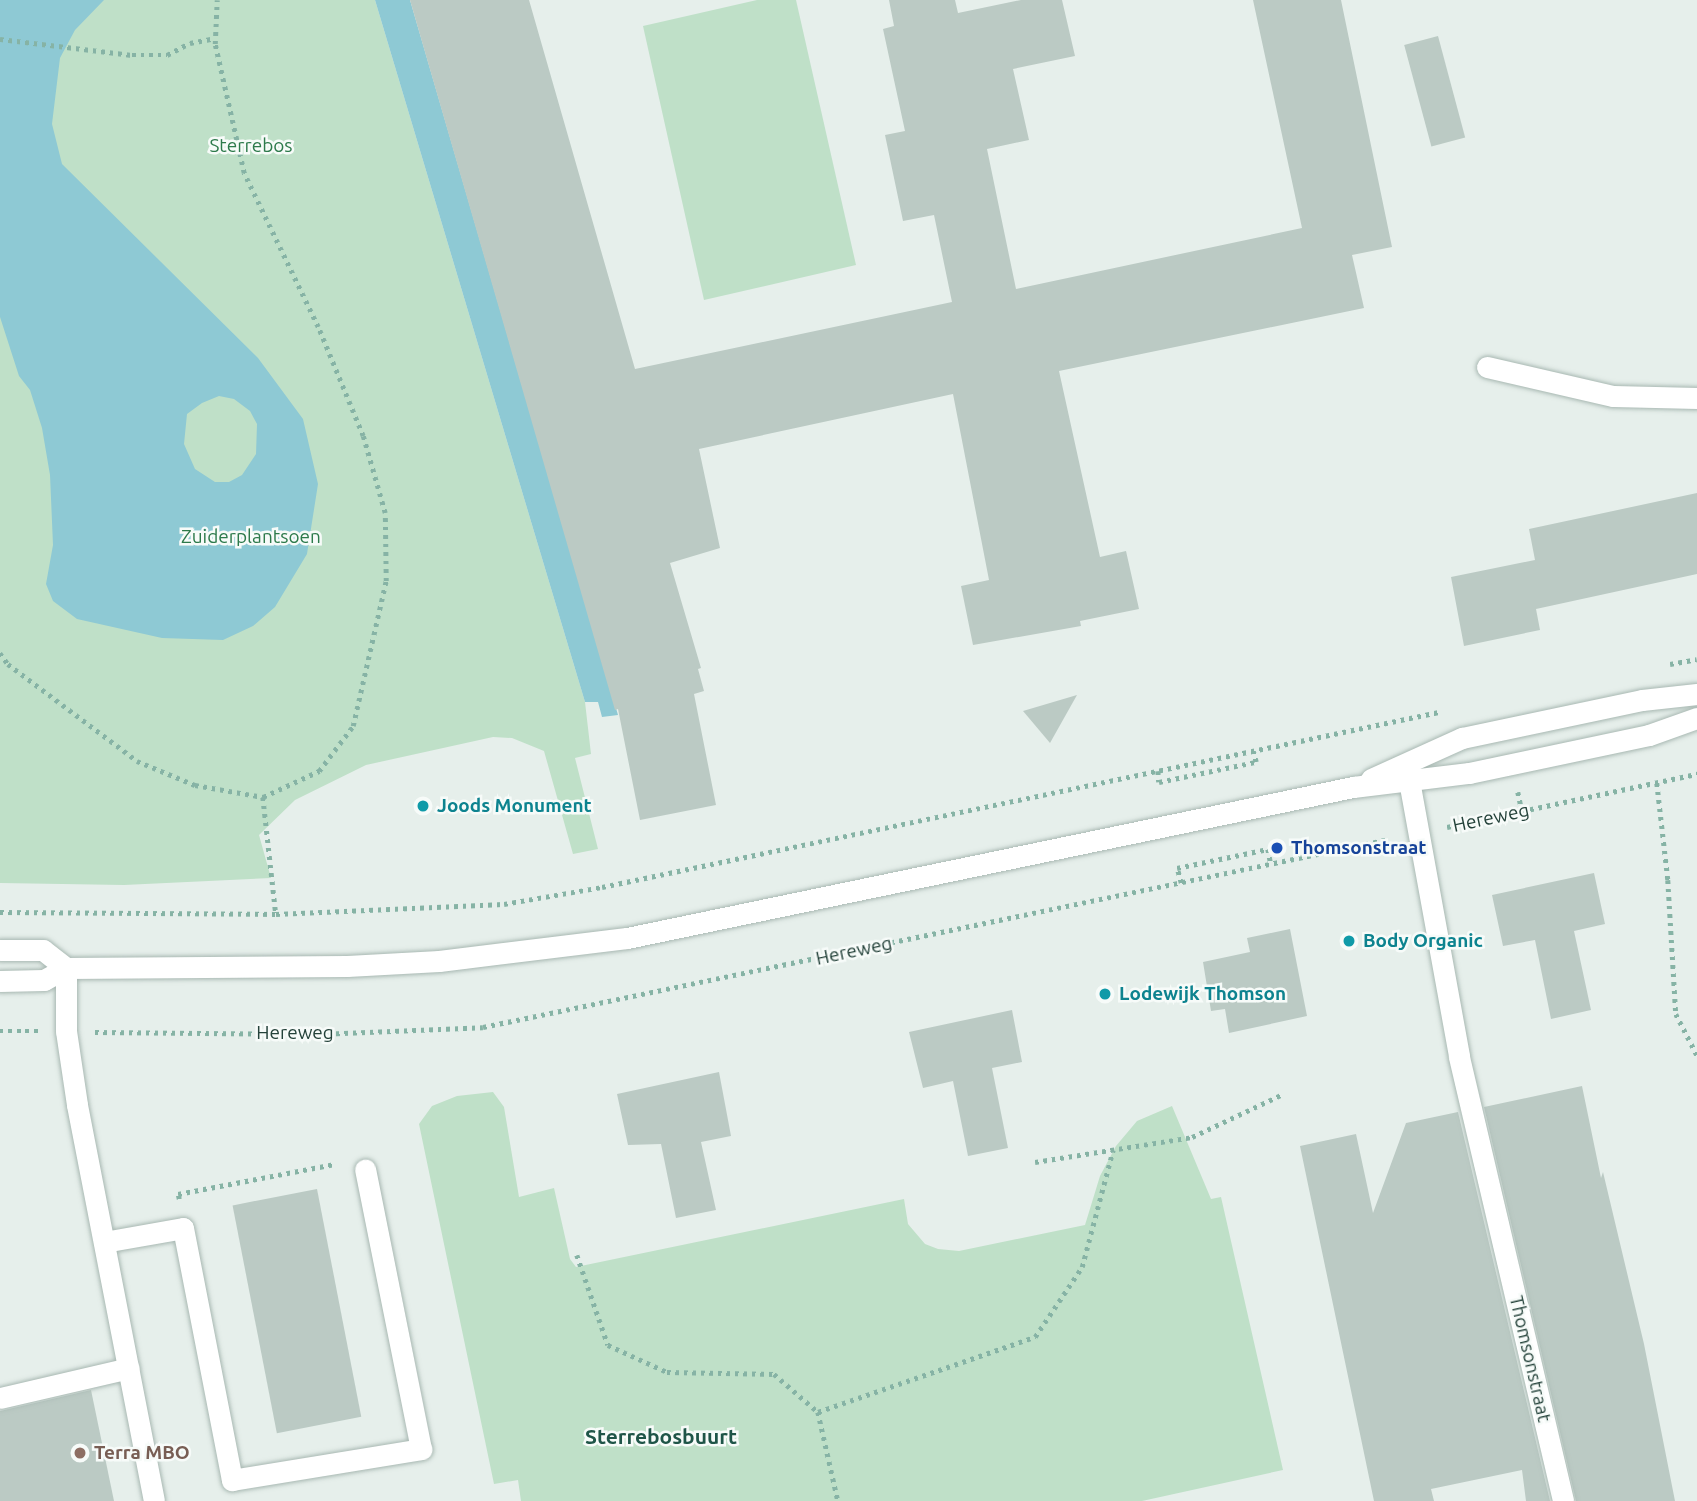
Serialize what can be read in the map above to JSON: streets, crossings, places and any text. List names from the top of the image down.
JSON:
{
  "streets": {
    "main road": ["Thomsonstraat"],
    "path": ["Hereweg"]
  },
  "crossings": [
    ["Hereweg", "Thomsonstraat"]
  ],
  "districts": ["Sterrebosbuurt"],
  "parks": ["Sterrebos", "Zuiderplantsoen"],
  "places": [
    "Joods Monument",
    "Thomsonstraat",
    "Body Organic",
    "Lodewijk Thomson",
    "Terra MBO"
  ]
}
